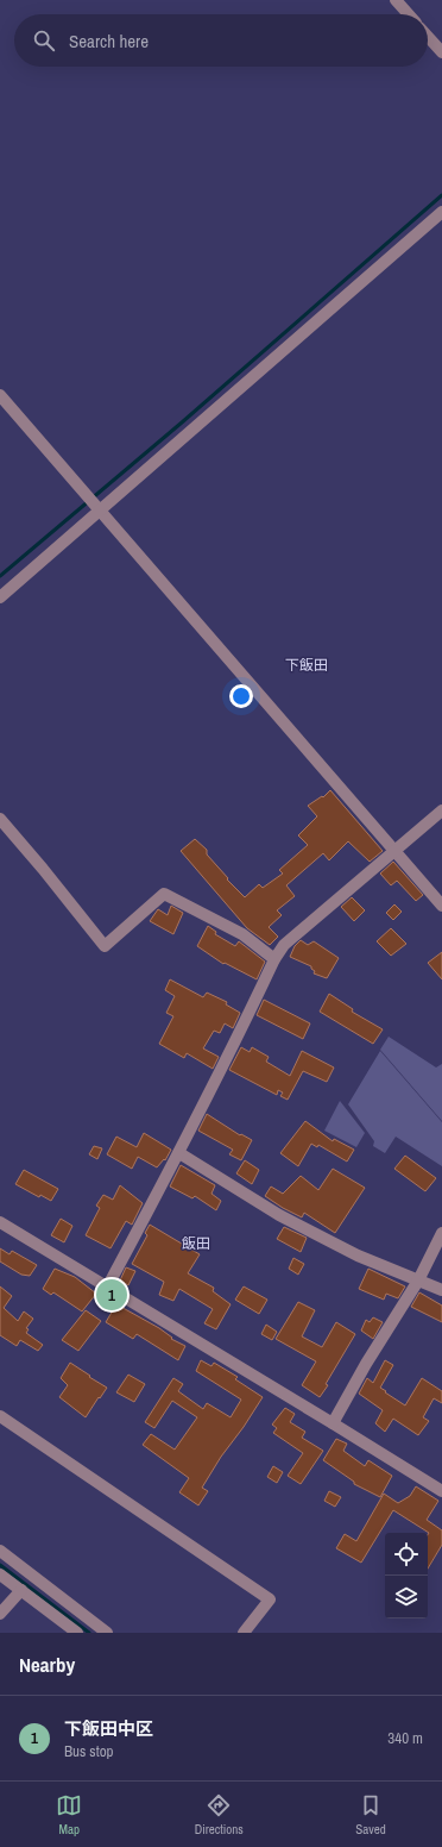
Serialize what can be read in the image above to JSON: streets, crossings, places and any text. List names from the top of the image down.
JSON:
{
  "districts": ["下飯田", "飯田"],
  "page": {
    "search": "Search here",
    "pins": "1",
    "heading": "Nearby",
    "list": [
      {
        "mark": "1",
        "name": "下飯田中区",
        "note": "Bus stop",
        "value": "340 m"
      }
    ],
    "nav": ["Map", "Directions", "Saved"]
  }
}
